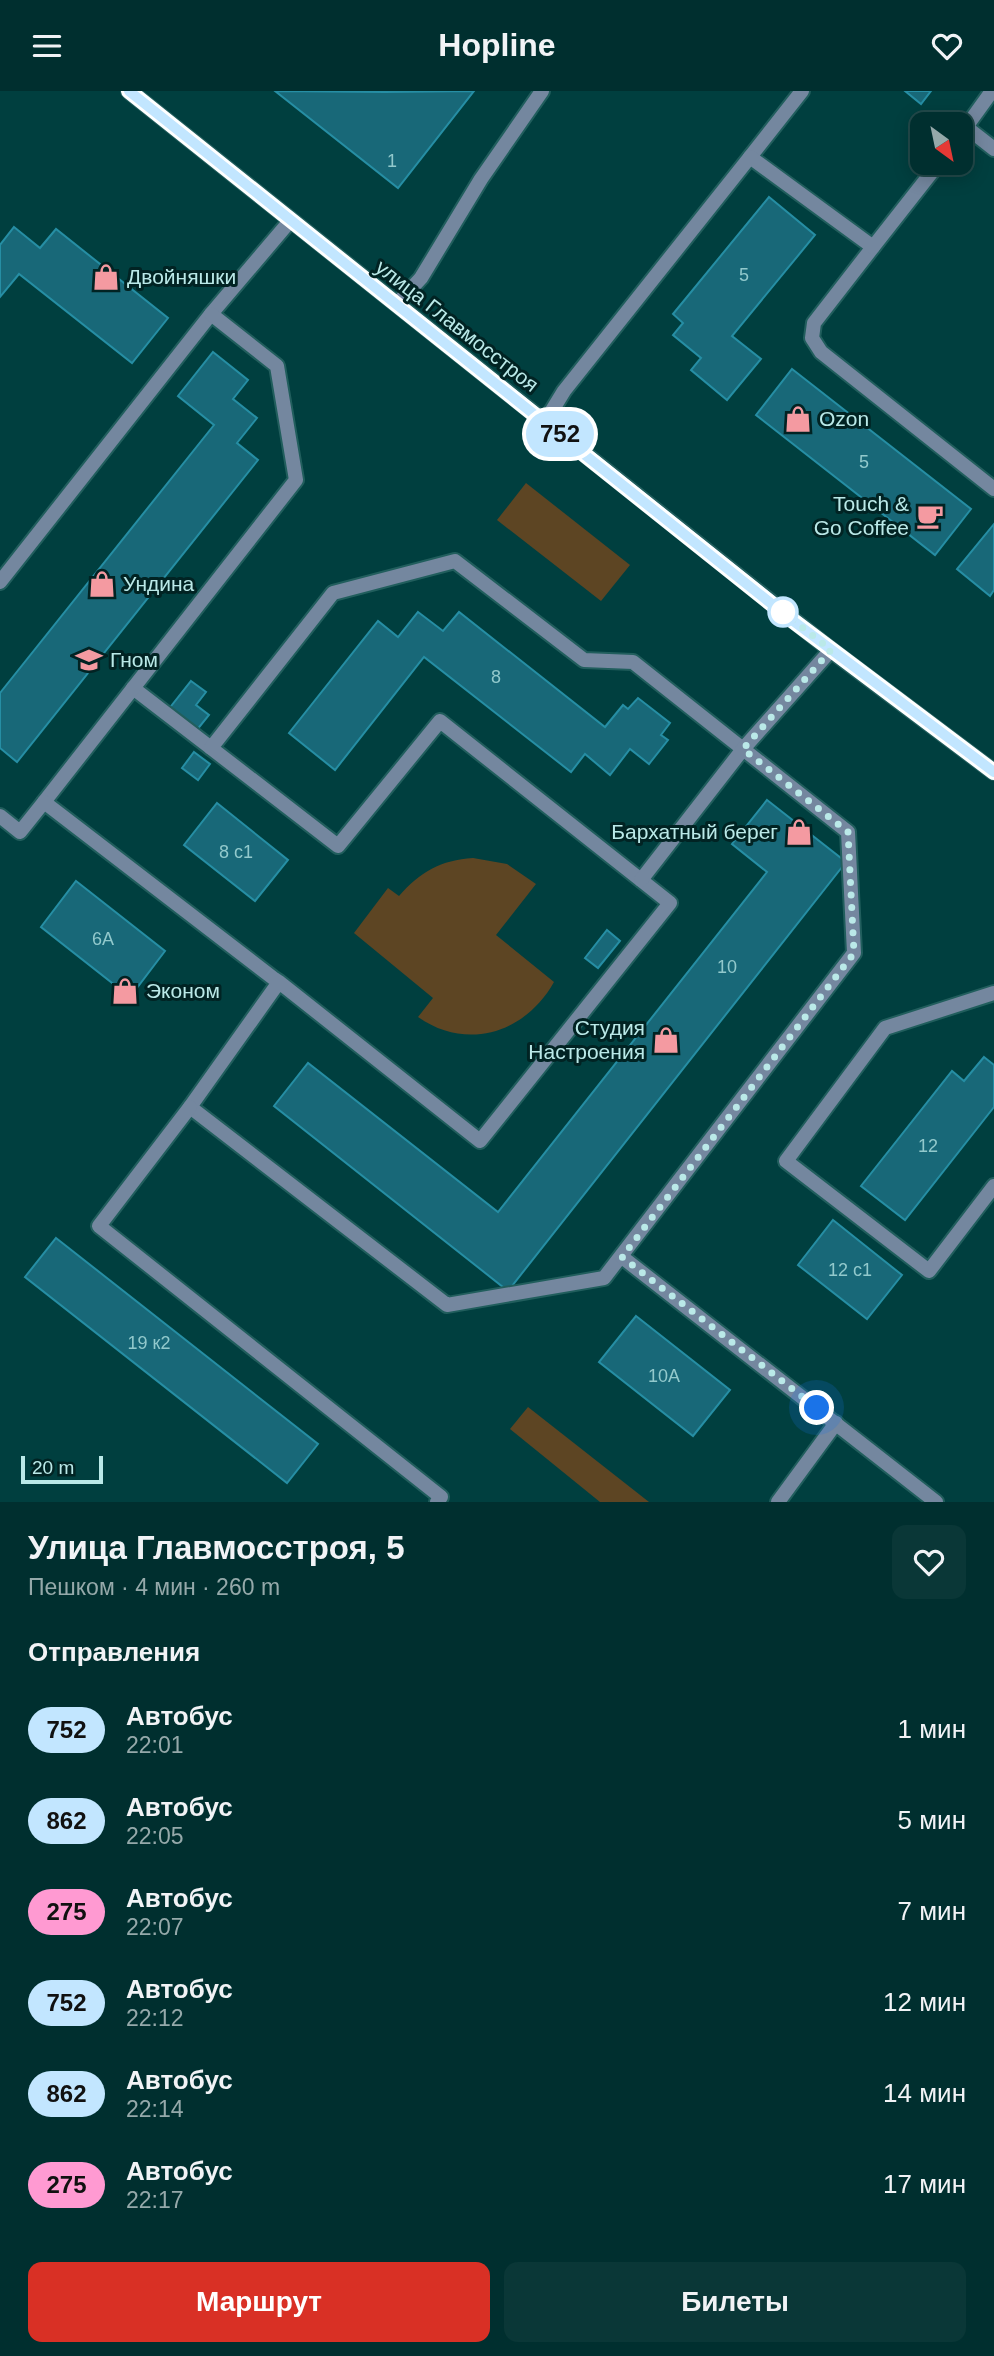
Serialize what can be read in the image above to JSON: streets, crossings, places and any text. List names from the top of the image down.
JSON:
{
  "streets": {
    "street": ["улица Главмосстроя"]
  },
  "places": {
    "shop": [
      "Двойняшки",
      "Ozon",
      "Ундина",
      "Бархатный берег",
      "Эконом",
      "Студия Настроения"
    ],
    "cafe": ["Touch & Go Coffee"],
    "school or university": ["Гном"]
  },
  "lines": ["bus line 752"],
  "house_numbers": [
    "1",
    "5",
    "5",
    "8",
    "8 с1",
    "6А",
    "10",
    "12",
    "12 с1",
    "19 к2",
    "10А"
  ],
  "scale_bar": "20 m",
  "north": "bottom right",
  "page": {
    "header": "Hopline",
    "on_map": "752",
    "scale": "20 m",
    "heading": [
      ["Улица Главмосстроя, 5", "Пешком · 4 мин · 260 m"],
      "Отправления"
    ],
    "list": [
      {
        "mark": "752",
        "name": "Автобус",
        "note": "22:01",
        "value": "1 мин"
      },
      {
        "mark": "862",
        "name": "Автобус",
        "note": "22:05",
        "value": "5 мин"
      },
      {
        "mark": "275",
        "name": "Автобус",
        "note": "22:07",
        "value": "7 мин"
      },
      {
        "mark": "752",
        "name": "Автобус",
        "note": "22:12",
        "value": "12 мин"
      },
      {
        "mark": "862",
        "name": "Автобус",
        "note": "22:14",
        "value": "14 мин"
      },
      {
        "mark": "275",
        "name": "Автобус",
        "note": "22:17",
        "value": "17 мин"
      }
    ],
    "buttons": ["Маршрут", "Билеты"]
  }
}
